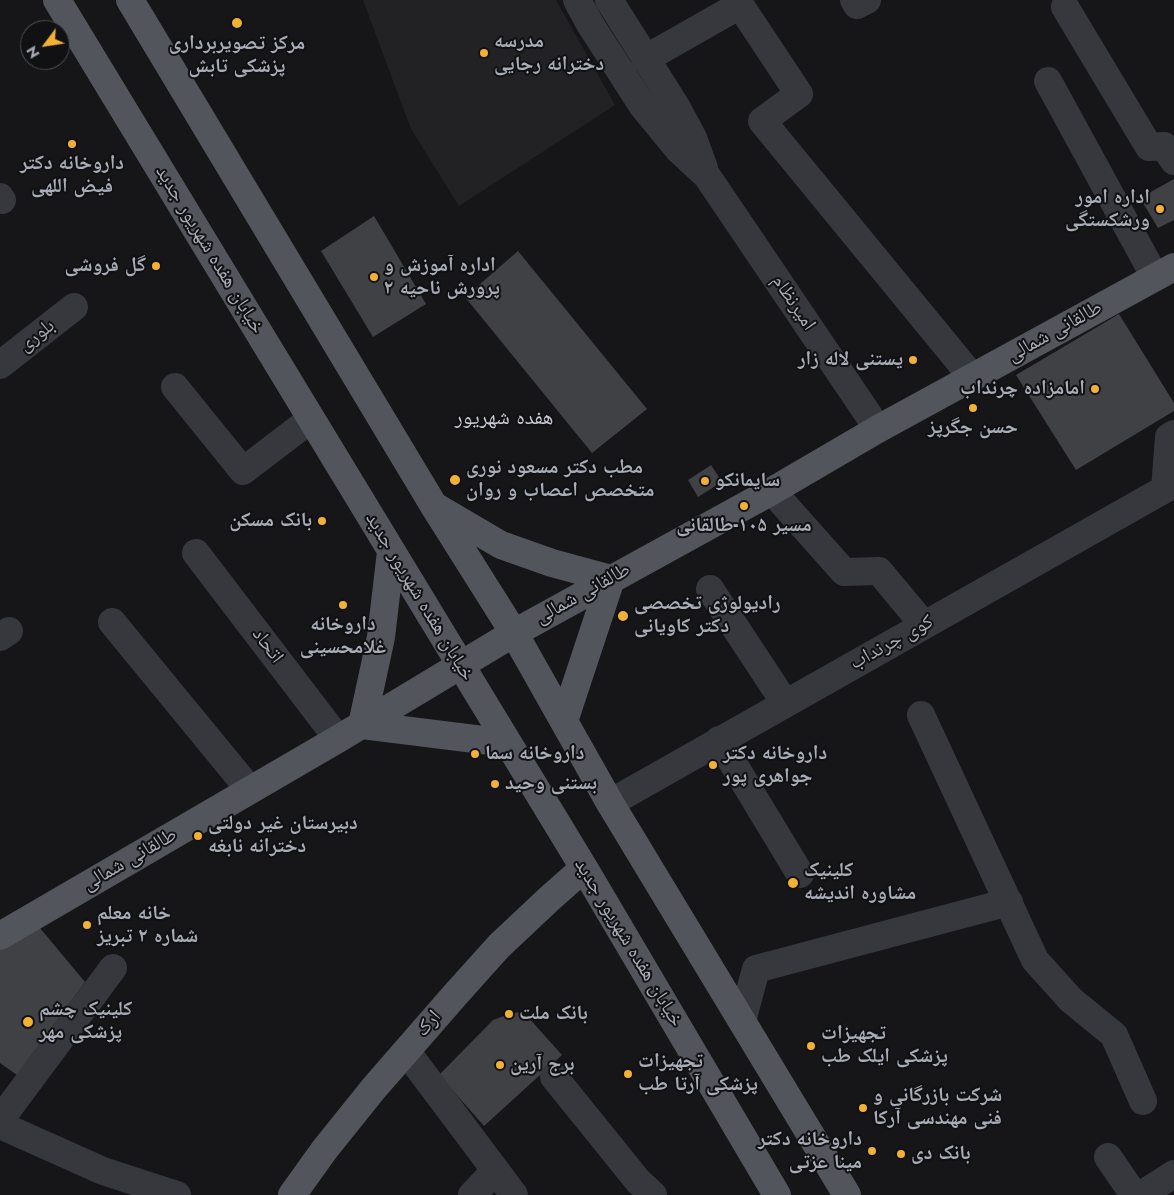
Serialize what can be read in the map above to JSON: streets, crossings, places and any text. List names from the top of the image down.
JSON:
{
  "streets": {
    "main road": ["خیابان هفده شهریور جدید", "طالقانی شمالی", "ارک"],
    "street": [
      "امیرنظام",
      "بلوری",
      "کوی چرنداب",
      "اتحاد"
    ]
  },
  "crossings": [
    ["خیابان هفده شهریور جدید", "طالقانی شمالی"],
    ["خیابان هفده شهریور جدید", "ارک"],
    ["امیرنظام", "طالقانی شمالی"],
    ["طالقانی شمالی", "اتحاد"]
  ],
  "districts": ["هفده شهریور"],
  "places": [
    "مرکز تصویربرداری پزشکی تابش",
    "مدرسه دخترانه رجایی",
    "داروخانه دکتر فیض اللهی",
    "اداره امور ورشکستگی",
    "گل فروشی",
    "اداره آموزش و پرورش ناحیه ۲",
    "یستنی لاله زار",
    "امامزاده چرنداب",
    "حسن جگرپز",
    "مطب دکتر مسعود نوری متخصص اعصاب و روان",
    "سایمانکو",
    "مسیر ۱۰۵-طالقانی",
    "بانک مسکن",
    "داروخانه غلامحسینی",
    "رادیولوژی تخصصی دکتر کاویانی",
    "داروخانه سما",
    "داروخانه دکتر جواهری پور",
    "بستنی وحید",
    "دبیرستان غیر دولتی دخترانه نابغه",
    "کلینیک مشاوره اندیشه",
    "خانه معلم شماره ۲ تبریز",
    "بانک ملت",
    "کلینیک چشم پزشکی مهر",
    "تجهیزات پزشکی ایلک طب",
    "برج آرین",
    "تجهیزات پزشکی آرتا طب",
    "شرکت بازرگانی و فنی مهندسی آرکا",
    "داروخانه دکتر مینا عزتی",
    "بانک دی"
  ],
  "north": "bottom left"
}
